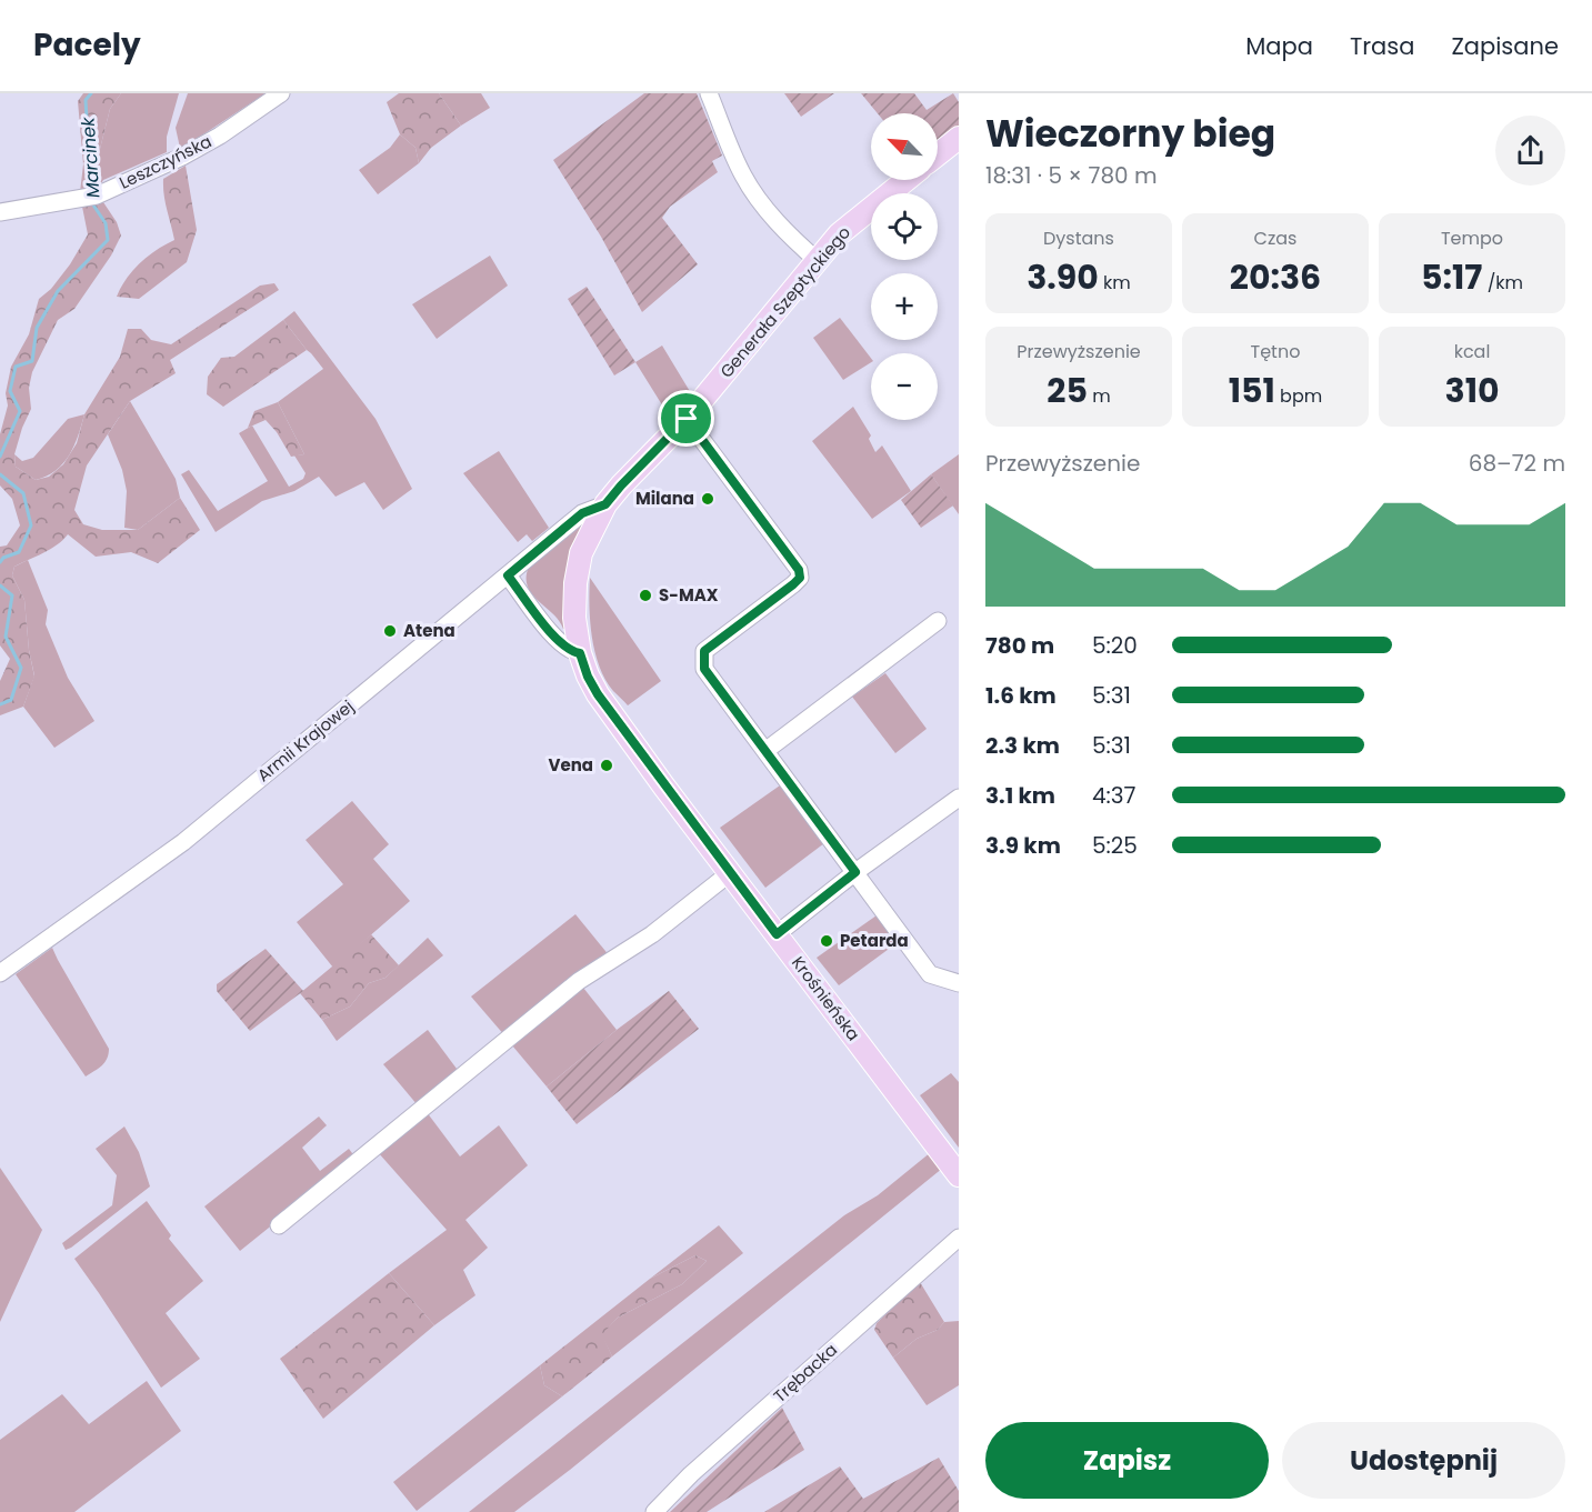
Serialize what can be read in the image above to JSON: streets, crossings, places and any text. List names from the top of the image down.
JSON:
{
  "streets": {
    "main road": ["Generała Szeptyckiego", "Krośnieńska"],
    "street": ["Leszczyńska", "Armii Krajowej", "Trębacka"]
  },
  "crossings": [
    ["Generała Szeptyckiego", "Armii Krajowej"],
    ["Generała Szeptyckiego", "Krośnieńska"],
    ["Armii Krajowej", "Krośnieńska"]
  ],
  "water": ["Marcinek"],
  "places": [
    "Milana",
    "S-MAX",
    "Atena",
    "Vena",
    "Petarda"
  ],
  "north": "top left",
  "page": {
    "header": "Pacely",
    "nav": ["Mapa", "Trasa", "Zapisane"],
    "heading": ["Wieczorny bieg", "18:31 · 5 × 780 m"],
    "map_buttons": ["+", "−"],
    "stats": [
      ["Dystans", "3.90 km"],
      ["Czas", "20:36"],
      ["Tempo", "5:17 /km"],
      ["Przewyższenie", "25 m"],
      ["Tętno", "151 bpm"],
      ["kcal", "310"]
    ],
    "chart": ["Przewyższenie", "68–72 m"],
    "list": [
      {
        "name": "780 m",
        "note": "5:20"
      },
      {
        "name": "1.6 km",
        "note": "5:31"
      },
      {
        "name": "2.3 km",
        "note": "5:31"
      },
      {
        "name": "3.1 km",
        "note": "4:37"
      },
      {
        "name": "3.9 km",
        "note": "5:25"
      }
    ],
    "buttons": ["Zapisz", "Udostępnij"]
  }
}
